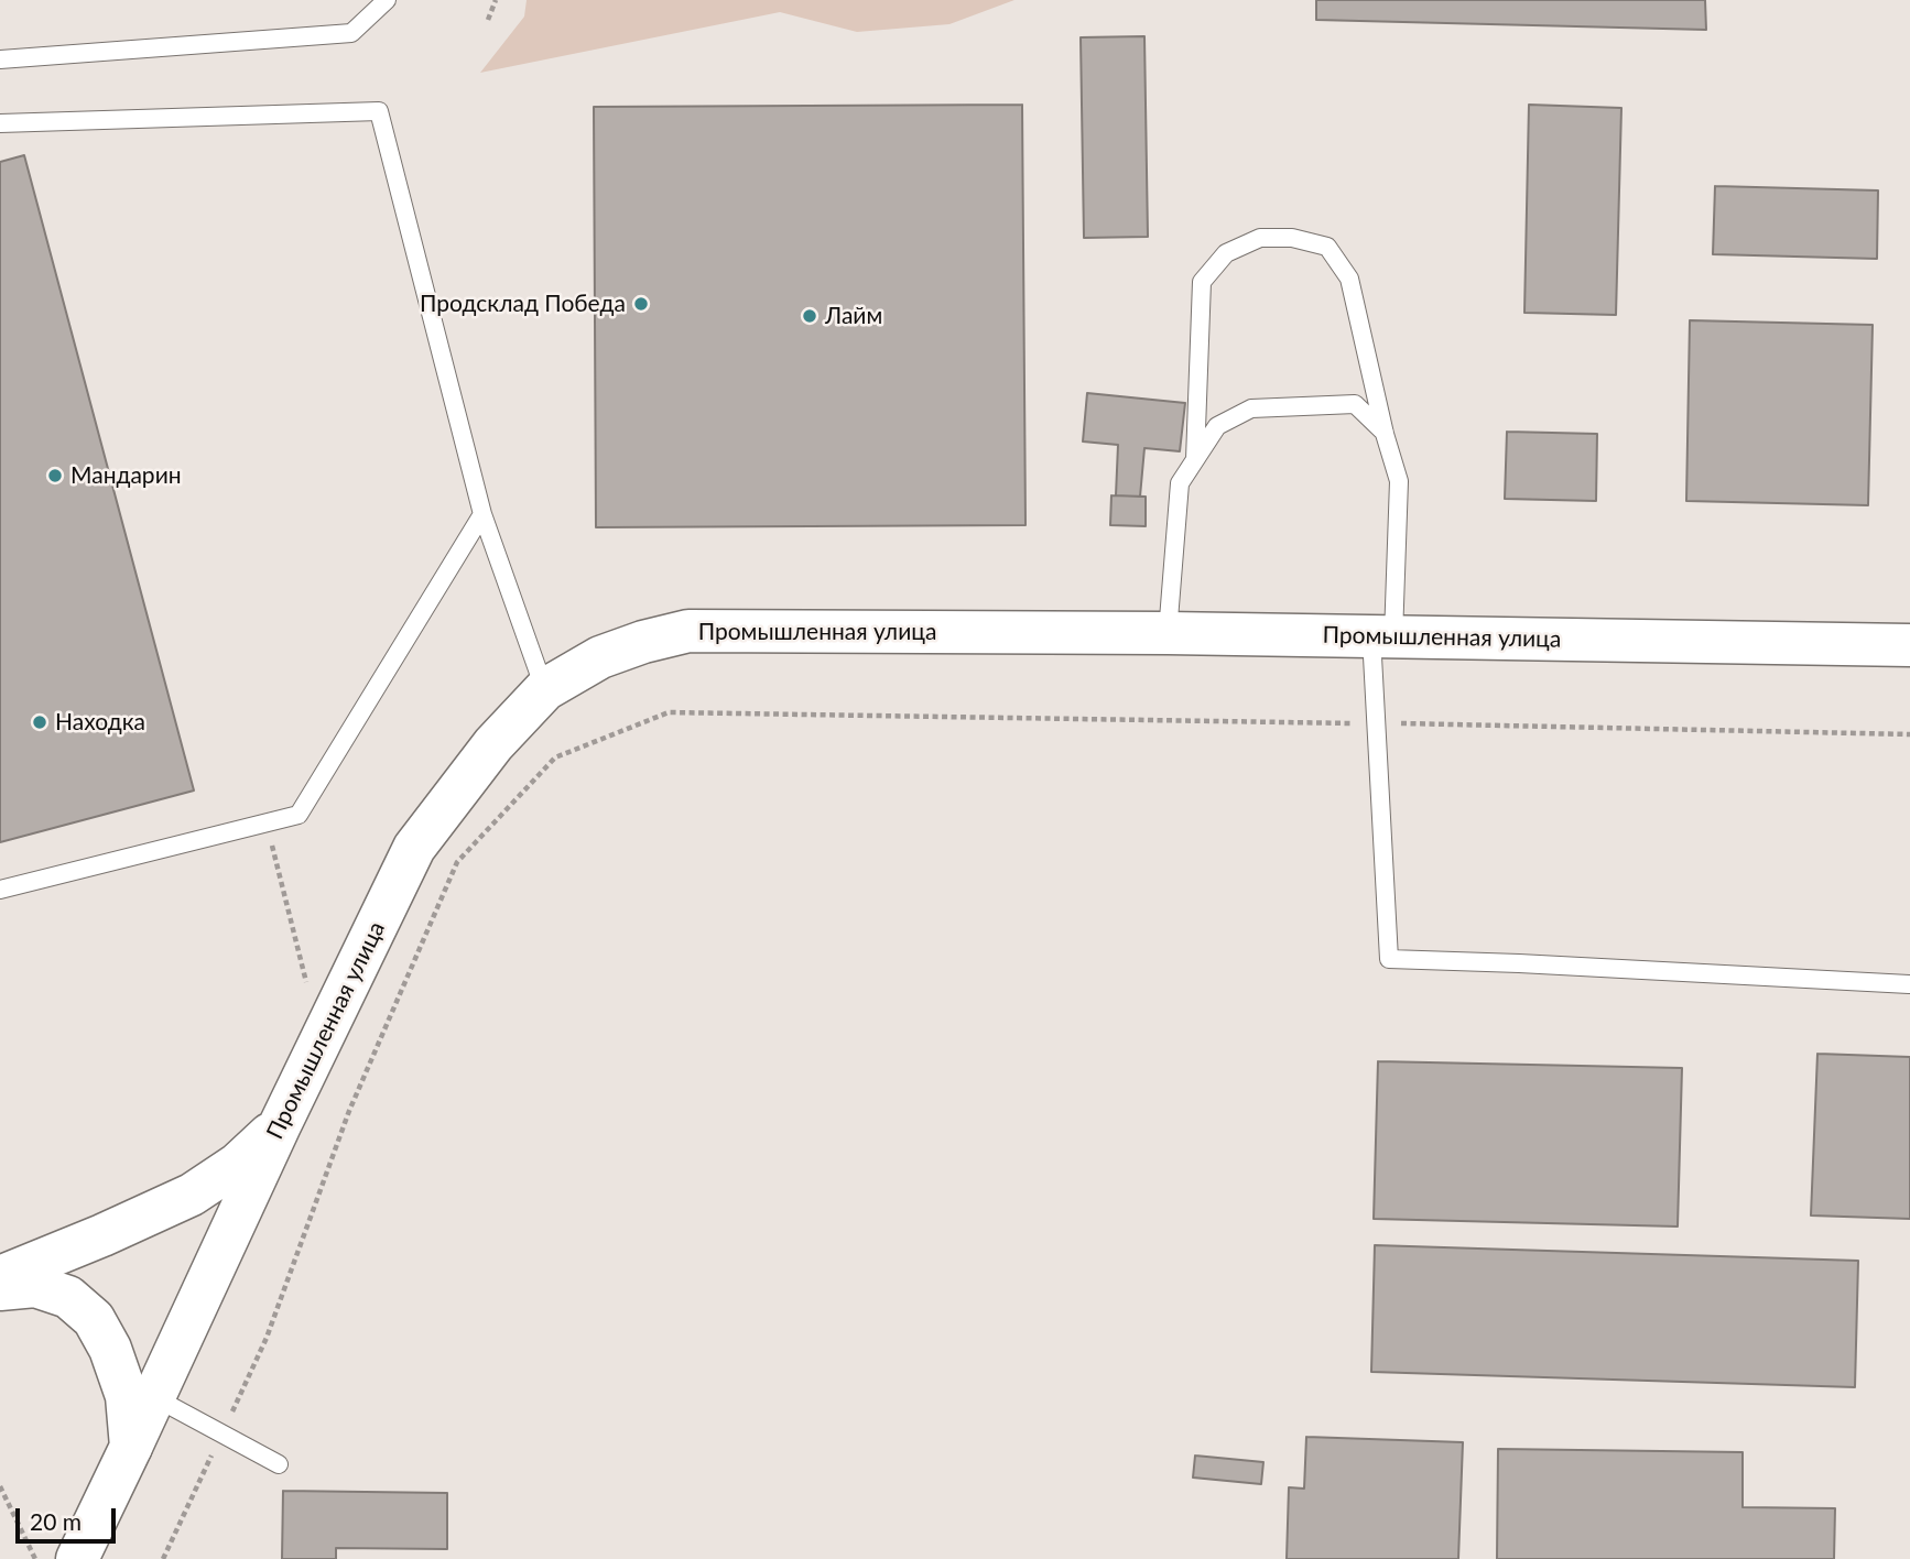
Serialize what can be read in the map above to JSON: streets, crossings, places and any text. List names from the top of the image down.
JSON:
{
  "streets": {
    "main road": ["Промышленная улица"]
  },
  "places": [
    "Продсклад Победа",
    "Лайм",
    "Мандарин",
    "Находка"
  ],
  "scale_bar": "20 m"
}
